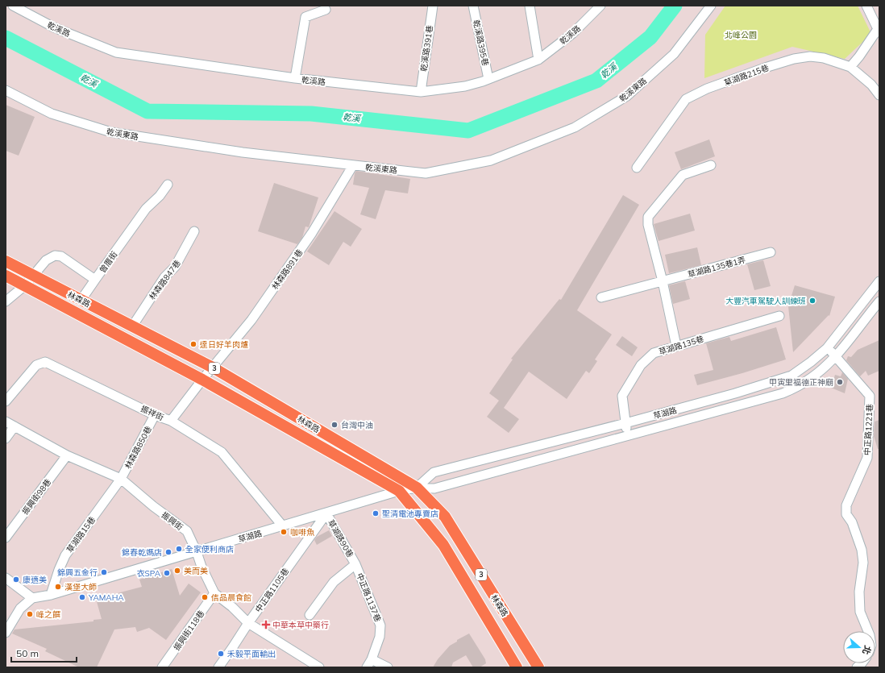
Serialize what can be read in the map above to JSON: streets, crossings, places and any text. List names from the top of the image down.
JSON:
{
  "streets": {
    "main road": ["林森路", "3"],
    "street": [
      "乾溪路",
      "乾溪路395巷",
      "乾溪路391巷",
      "草湖路215巷",
      "乾溪東路",
      "曾厝街",
      "草湖路135巷1弄",
      "林森路891巷",
      "林森路847巷",
      "草湖路135巷",
      "振祥街",
      "草湖路",
      "中正路1221巷",
      "林森路850巷",
      "振興街98巷",
      "振興街",
      "草湖路15巷",
      "草湖路90巷",
      "中正路1105巷",
      "中正路1137巷",
      "振興街118巷"
    ]
  },
  "crossings": [
    ["乾溪路", "乾溪路395巷"],
    ["乾溪路", "乾溪路391巷"],
    ["乾溪東路", "林森路891巷"],
    ["曾厝街", "林森路"],
    ["林森路891巷", "林森路"],
    ["林森路847巷", "林森路"],
    ["林森路", "草湖路"],
    ["草湖路135巷", "草湖路"],
    ["振祥街", "草湖路"],
    ["振祥街", "林森路850巷"],
    ["草湖路", "中正路1221巷"],
    ["草湖路", "振興街"],
    ["草湖路", "草湖路15巷"],
    ["草湖路", "草湖路90巷"],
    ["草湖路", "中正路1105巷"],
    ["林森路850巷", "振興街"],
    ["林森路850巷", "草湖路15巷"],
    ["振興街98巷", "振興街"],
    ["振興街", "草湖路15巷"],
    ["振興街", "中正路1105巷"],
    ["振興街", "振興街118巷"],
    ["草湖路90巷", "中正路1105巷"],
    ["草湖路90巷", "中正路1137巷"]
  ],
  "water": ["乾溪"],
  "parks": ["北峰公園"],
  "places": {
    "other": [
      "大豐汽車駕駛人訓練班",
      "達日好羊肉爐",
      "甲寅里福德正神廟",
      "台灣中油",
      "聖清電池專賣店",
      "咖啡魚",
      "全家便利商店",
      "錦春乾媽店",
      "美而美",
      "錦興五金行",
      "衣SPA",
      "康適美",
      "漢堡大師",
      "YAMAHA",
      "佶品晨食館",
      "峰之饌",
      "禾毅平面輸出"
    ],
    "health": ["中華本草中藥行"]
  },
  "scale_bar": "50 m",
  "north": "right"
}
